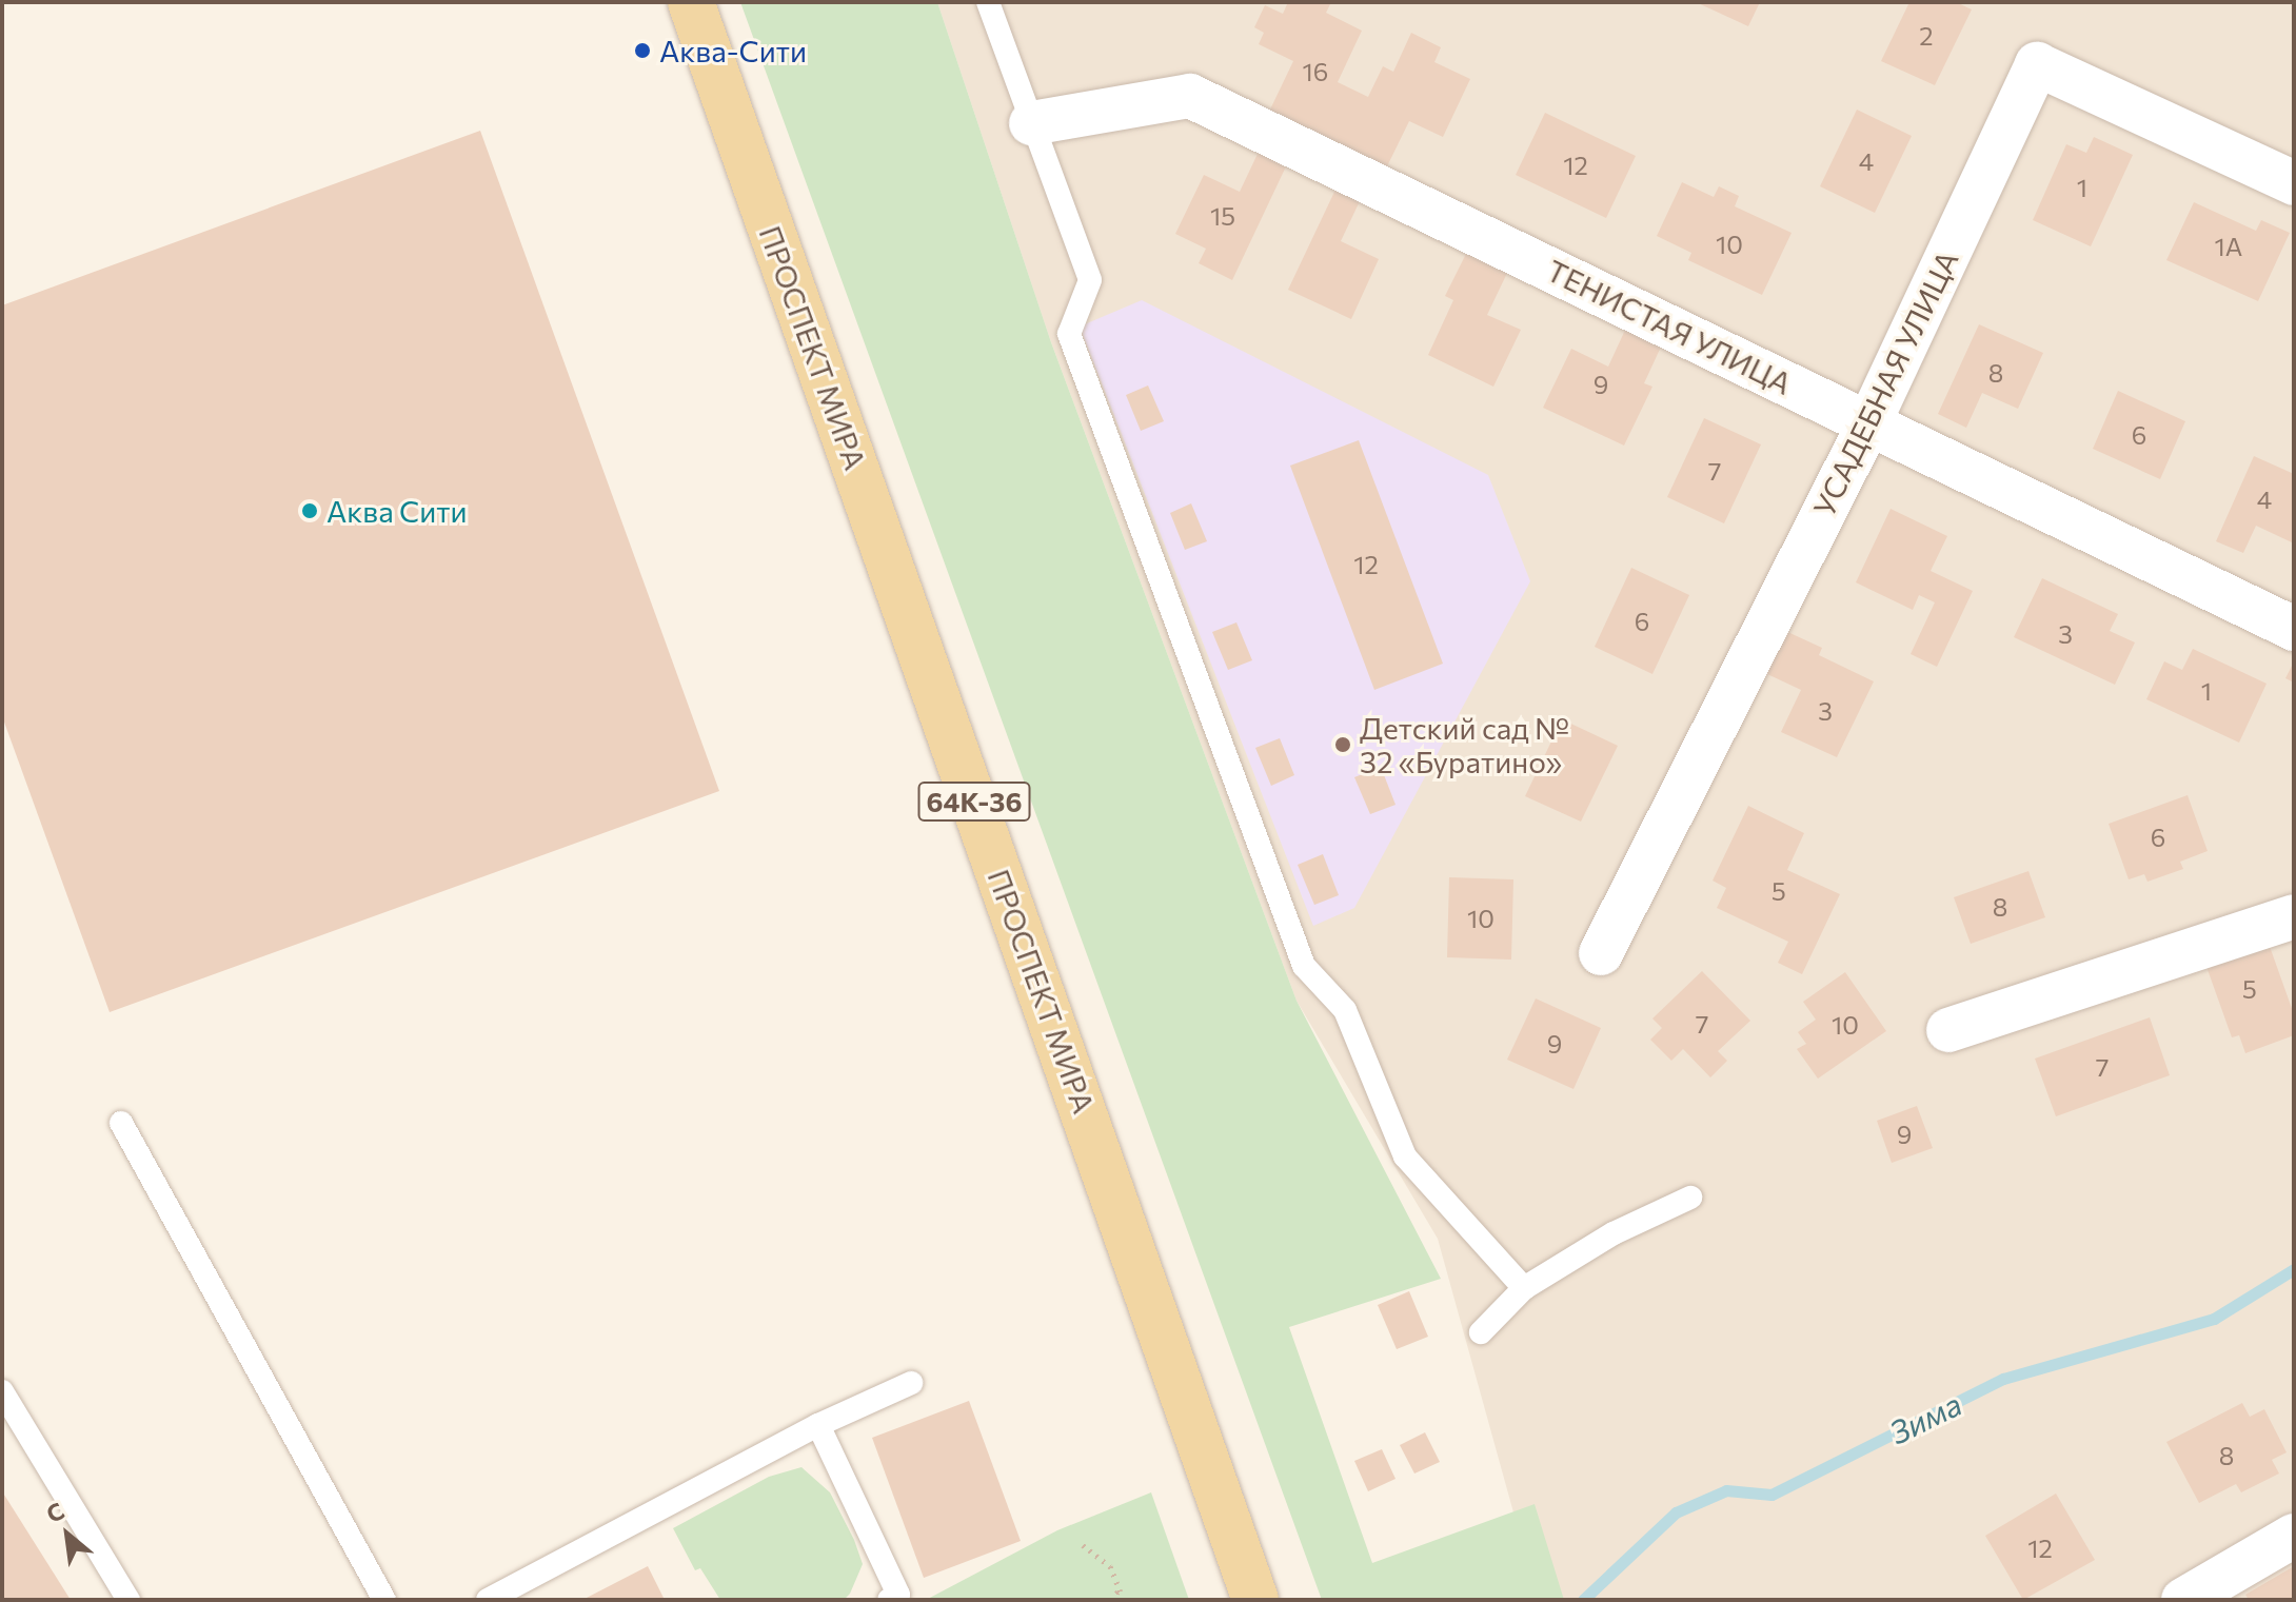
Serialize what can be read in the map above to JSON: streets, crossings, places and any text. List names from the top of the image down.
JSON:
{
  "streets": {
    "main road": ["ПРОСПЕКТ МИРА", "64К-36"],
    "street": ["ТЕНИСТАЯ УЛИЦА", "УСАДЕБНАЯ УЛИЦА"]
  },
  "crossings": [
    ["ТЕНИСТАЯ УЛИЦА", "УСАДЕБНАЯ УЛИЦА"]
  ],
  "water": ["Зима"],
  "places": ["Аква-Сити", "Аква Сити", "Детский сад № 32 «Буратино»"],
  "house_numbers": [
    "2",
    "16",
    "4",
    "12",
    "1",
    "15",
    "10",
    "1А",
    "8",
    "9",
    "6",
    "7",
    "4",
    "12",
    "6",
    "3",
    "1",
    "3",
    "6",
    "5",
    "8",
    "10",
    "5",
    "7",
    "10",
    "9",
    "7",
    "9",
    "8",
    "12"
  ],
  "north": "top left"
}
